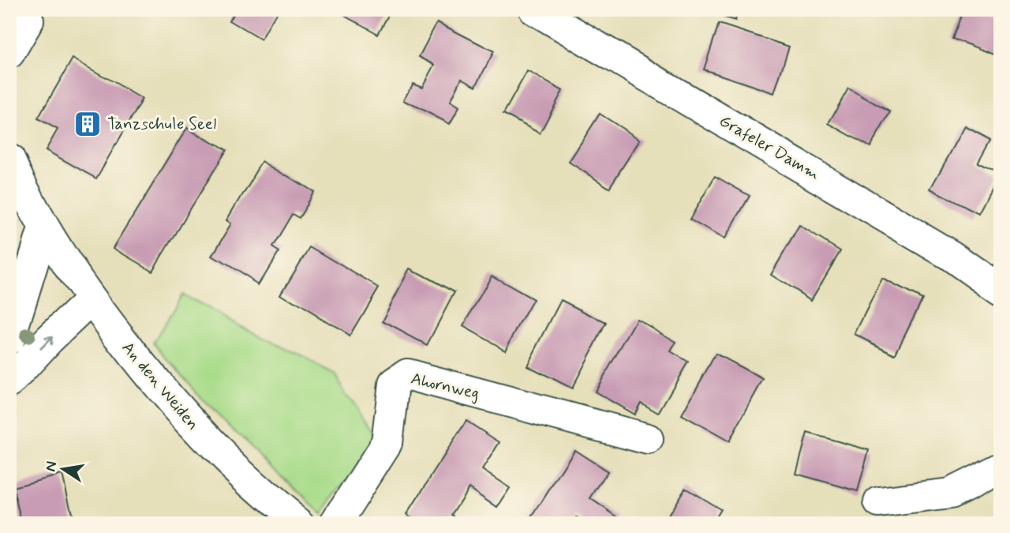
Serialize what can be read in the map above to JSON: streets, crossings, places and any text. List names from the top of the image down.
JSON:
{
  "streets": {
    "street": ["Grafeler Damm", "An den Weiden", "Ahornweg"]
  },
  "places": {
    "building": ["Tanzschule Seel"]
  },
  "north": "left"
}
